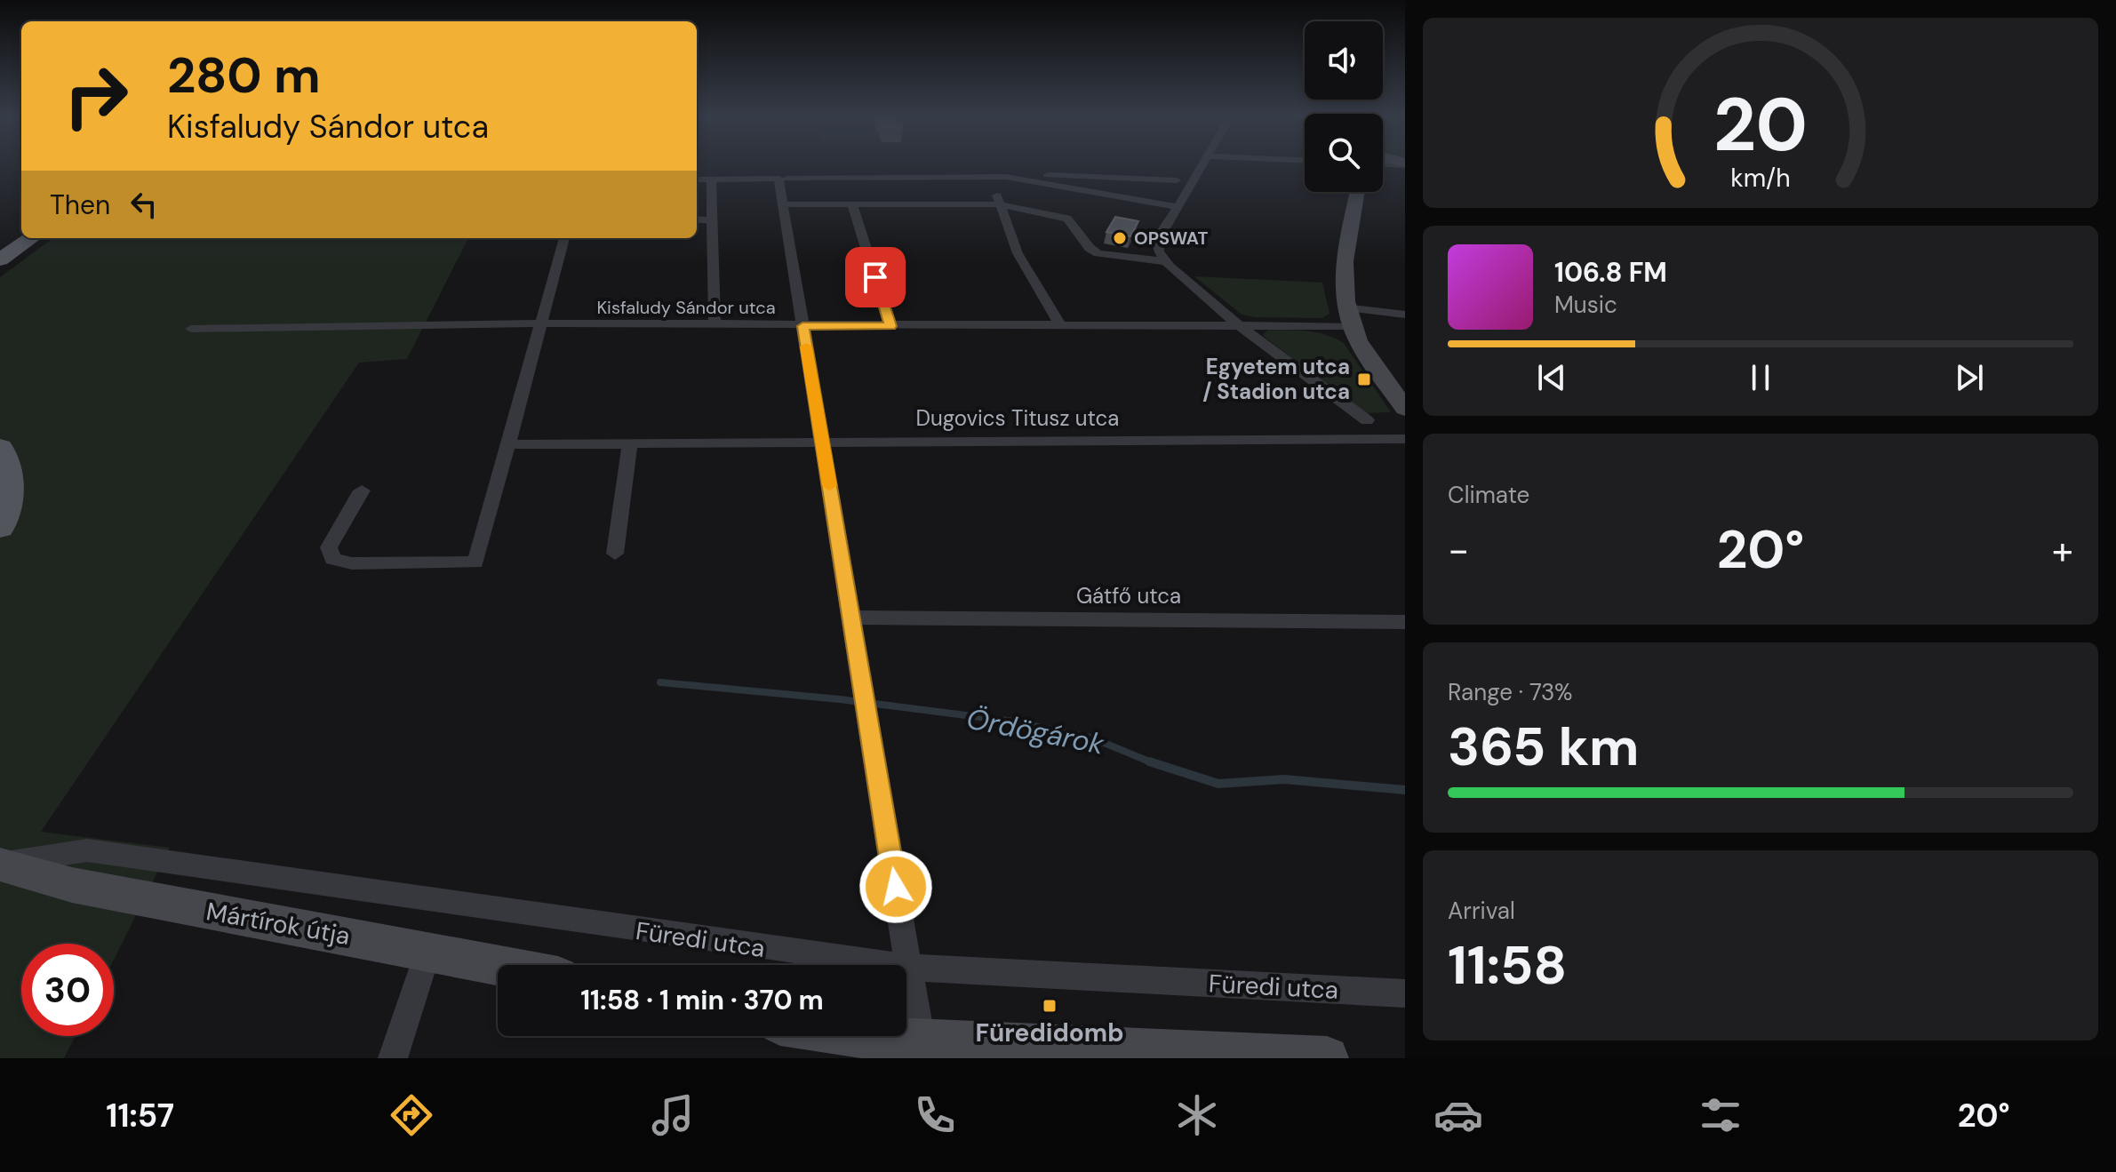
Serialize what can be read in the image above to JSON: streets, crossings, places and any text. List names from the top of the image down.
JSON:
{
  "streets": {
    "street": [
      "Kisfaludy Sándor utca",
      "Dugovics Titusz utca",
      "Gátfő utca",
      "Mártírok útja",
      "Füredi utca"
    ]
  },
  "crossings": [
    ["Mártírok útja", "Füredi utca"]
  ],
  "water": ["Ördögárok"],
  "places": {
    "other": ["OPSWAT"],
    "transit": ["Egyetem utca / Stadion utca", "Füredidomb"]
  },
  "page": {
    "turn": ["280 m", "Kisfaludy Sándor utca"],
    "then": "Then",
    "song": ["106.8 FM", "Music"],
    "tile": [
      "Climate",
      ["Range · 73%", "365 km"],
      ["Arrival", "11:58"]
    ],
    "heat": ["−", "20°", "+"],
    "limit": "30",
    "trip": "11:58 · 1 min · 370 m",
    "tabs": ["11:57", "20°"],
    "gauge": ["20", "km/h"]
  }
}
